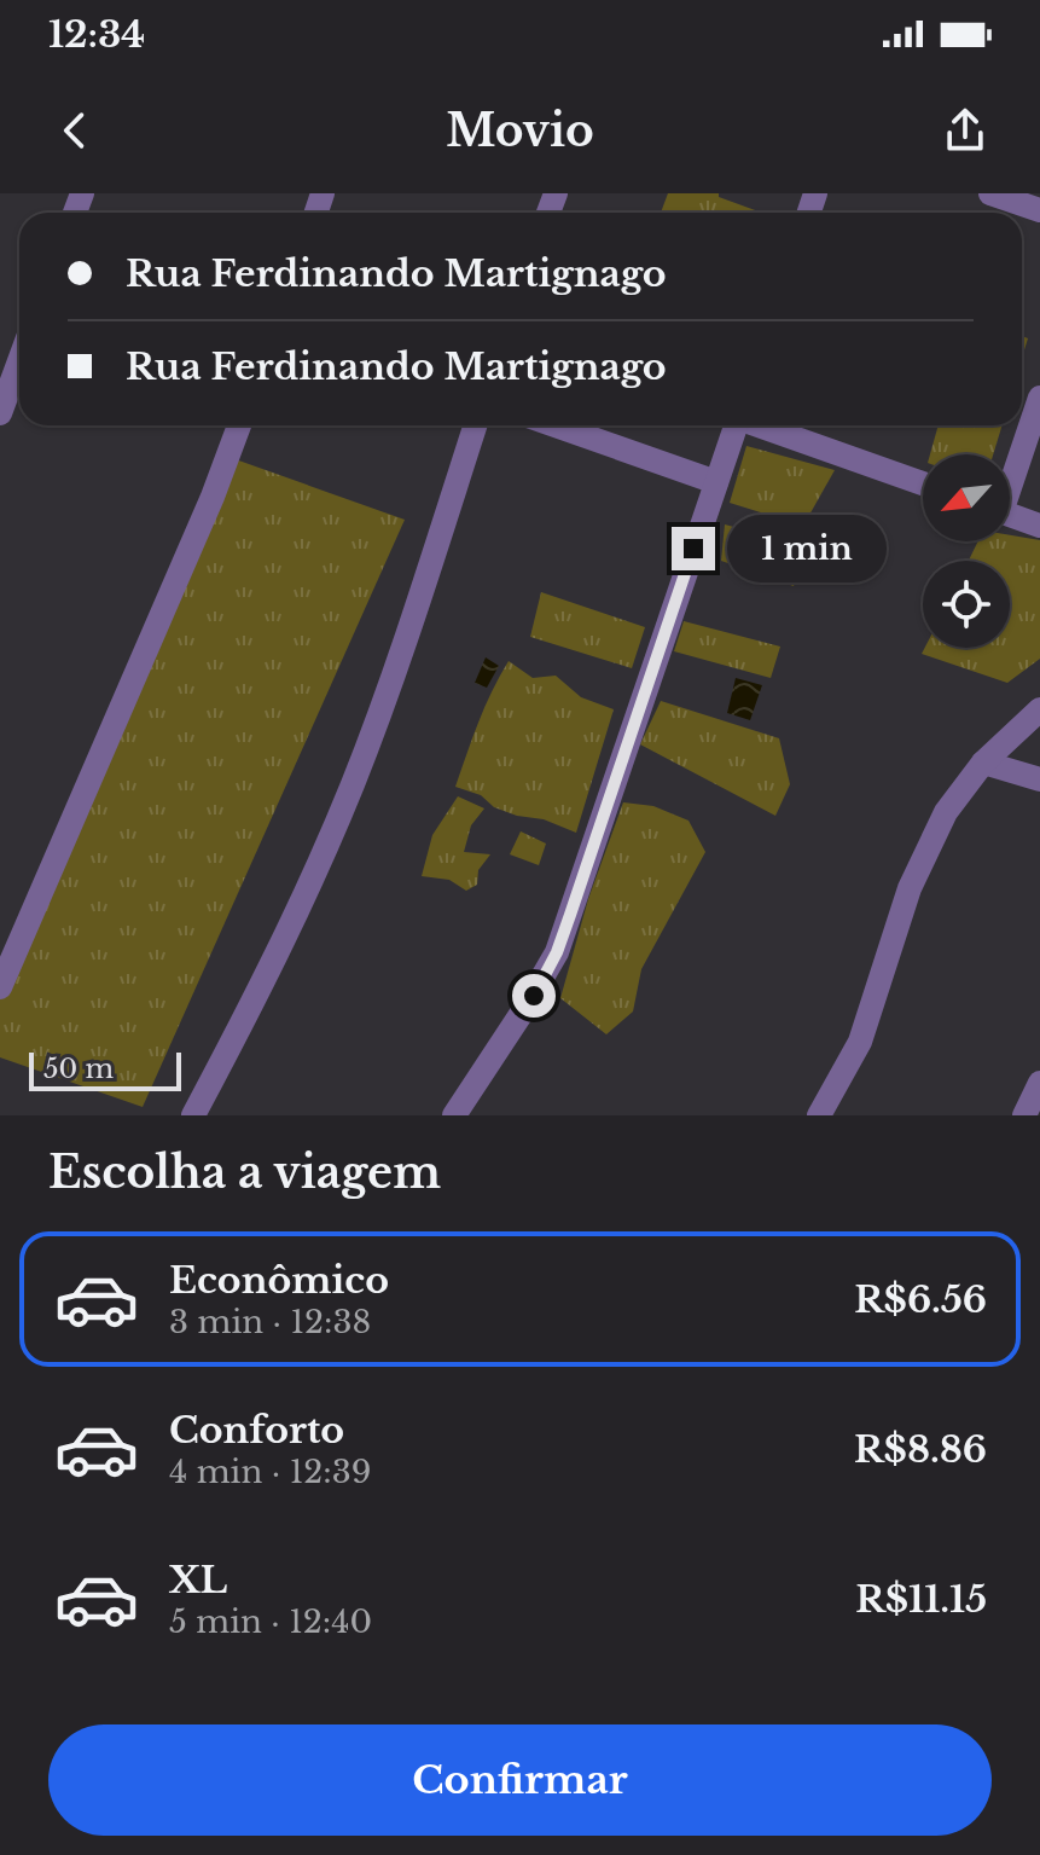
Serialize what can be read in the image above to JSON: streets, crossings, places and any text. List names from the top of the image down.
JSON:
{
  "scale_bar": "50 m",
  "north": "bottom left",
  "page": {
    "status": "12:34",
    "header": "Movio",
    "banner": ["Rua Ferdinando Martignago", "Rua Ferdinando Martignago"],
    "bubble": "1 min",
    "scale": "50 m",
    "heading": "Escolha a viagem",
    "list": [
      {
        "name": "Econômico",
        "note": "3 min · 12:38",
        "value": "R$6.56"
      },
      {
        "name": "Conforto",
        "note": "4 min · 12:39",
        "value": "R$8.86"
      },
      {
        "name": "XL",
        "note": "5 min · 12:40",
        "value": "R$11.15"
      }
    ],
    "buttons": "Confirmar"
  }
}
